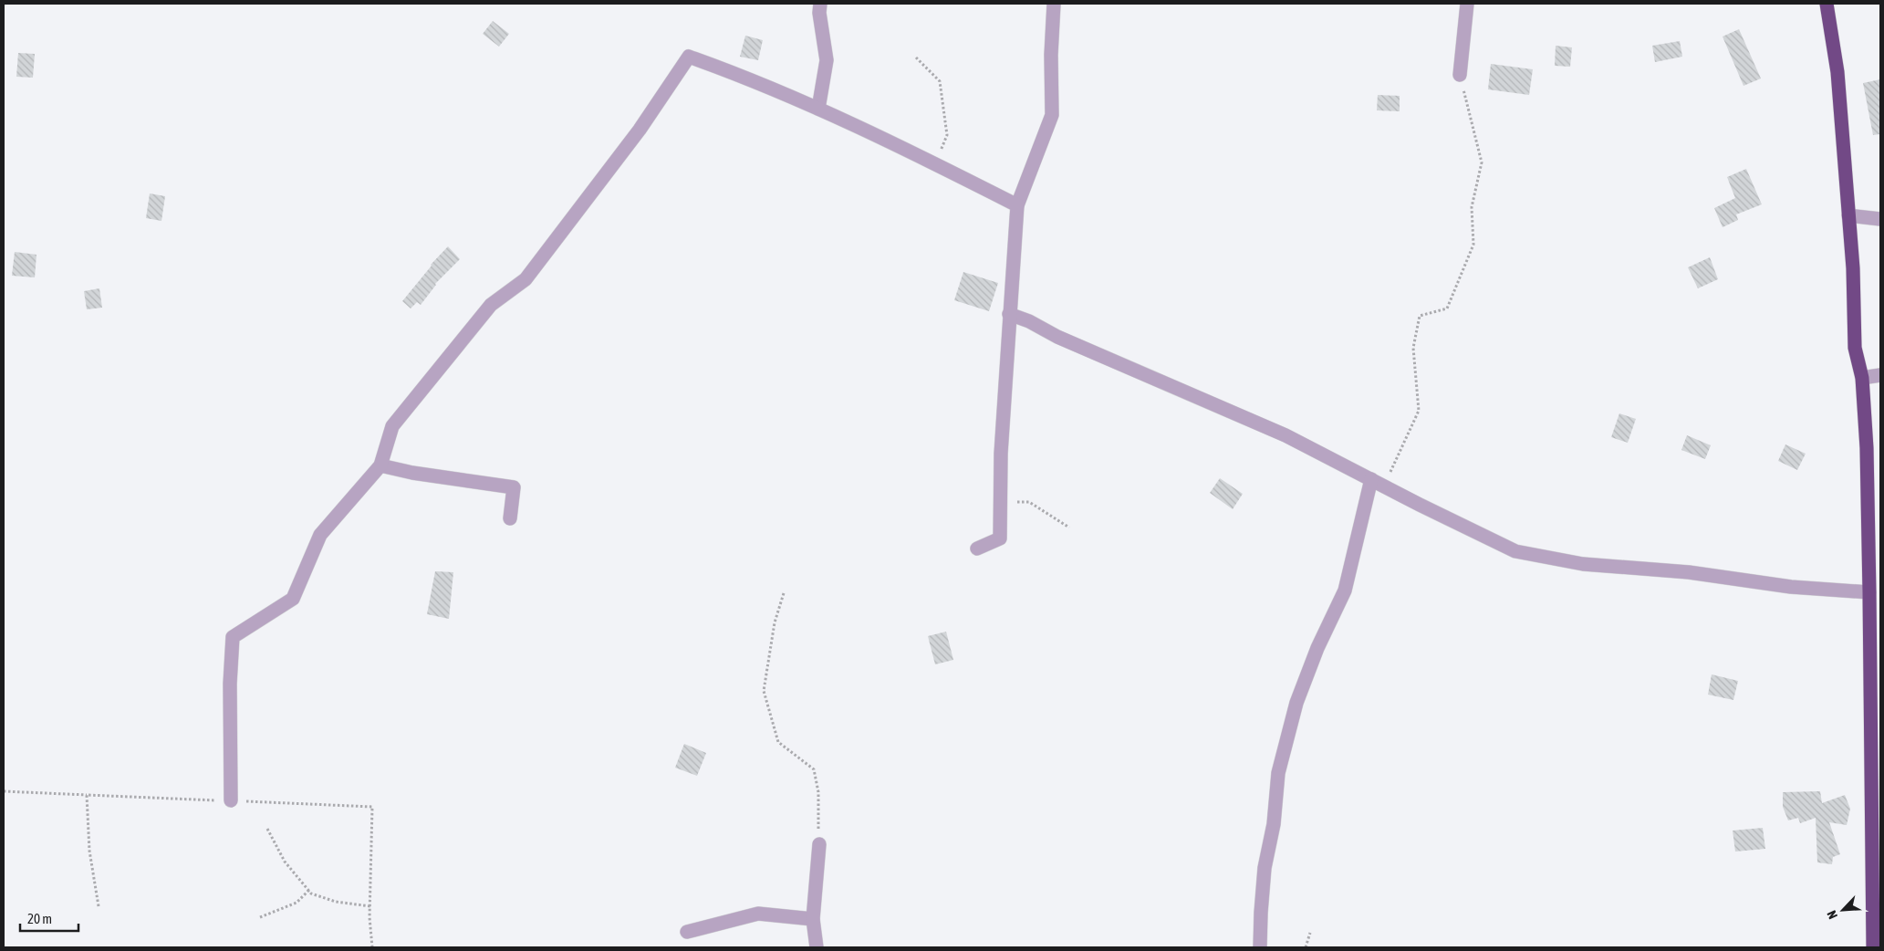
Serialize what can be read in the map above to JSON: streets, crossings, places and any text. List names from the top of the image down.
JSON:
{
  "scale_bar": "20 m",
  "north": "bottom left"
}
